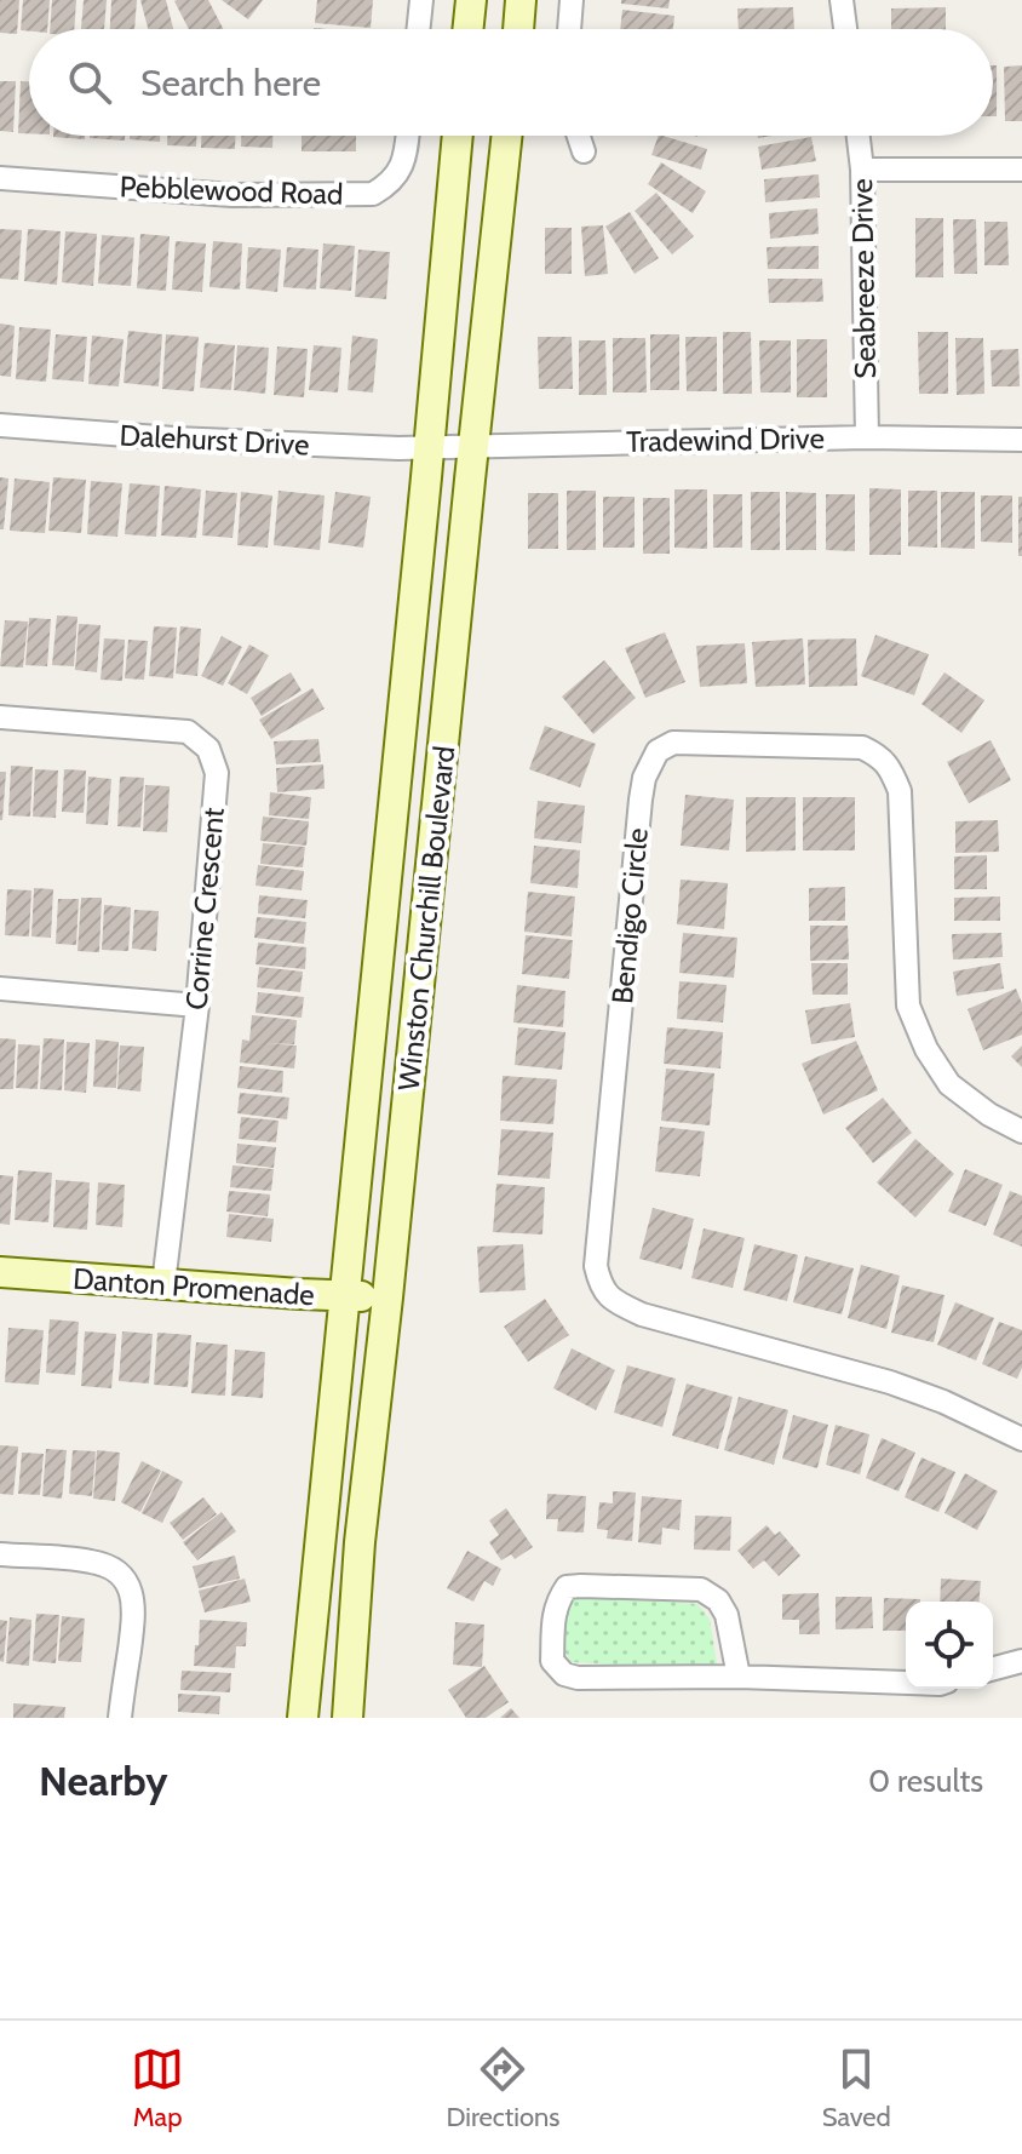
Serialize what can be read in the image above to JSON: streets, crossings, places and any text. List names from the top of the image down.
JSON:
{
  "streets": {
    "main road": ["Winston Churchill Boulevard", "Danton Promenade"],
    "street": [
      "Pebblewood Road",
      "Seabreeze Drive",
      "Dalehurst Drive",
      "Tradewind Drive",
      "Corrine Crescent",
      "Bendigo Circle"
    ]
  },
  "crossings": [
    ["Seabreeze Drive", "Tradewind Drive"],
    ["Dalehurst Drive", "Tradewind Drive"],
    ["Dalehurst Drive", "Winston Churchill Boulevard"],
    ["Tradewind Drive", "Winston Churchill Boulevard"],
    ["Corrine Crescent", "Danton Promenade"],
    ["Winston Churchill Boulevard", "Danton Promenade"]
  ],
  "page": {
    "search": "Search here",
    "heading": ["Nearby", "0 results"],
    "nav": ["Map", "Directions", "Saved"]
  }
}
